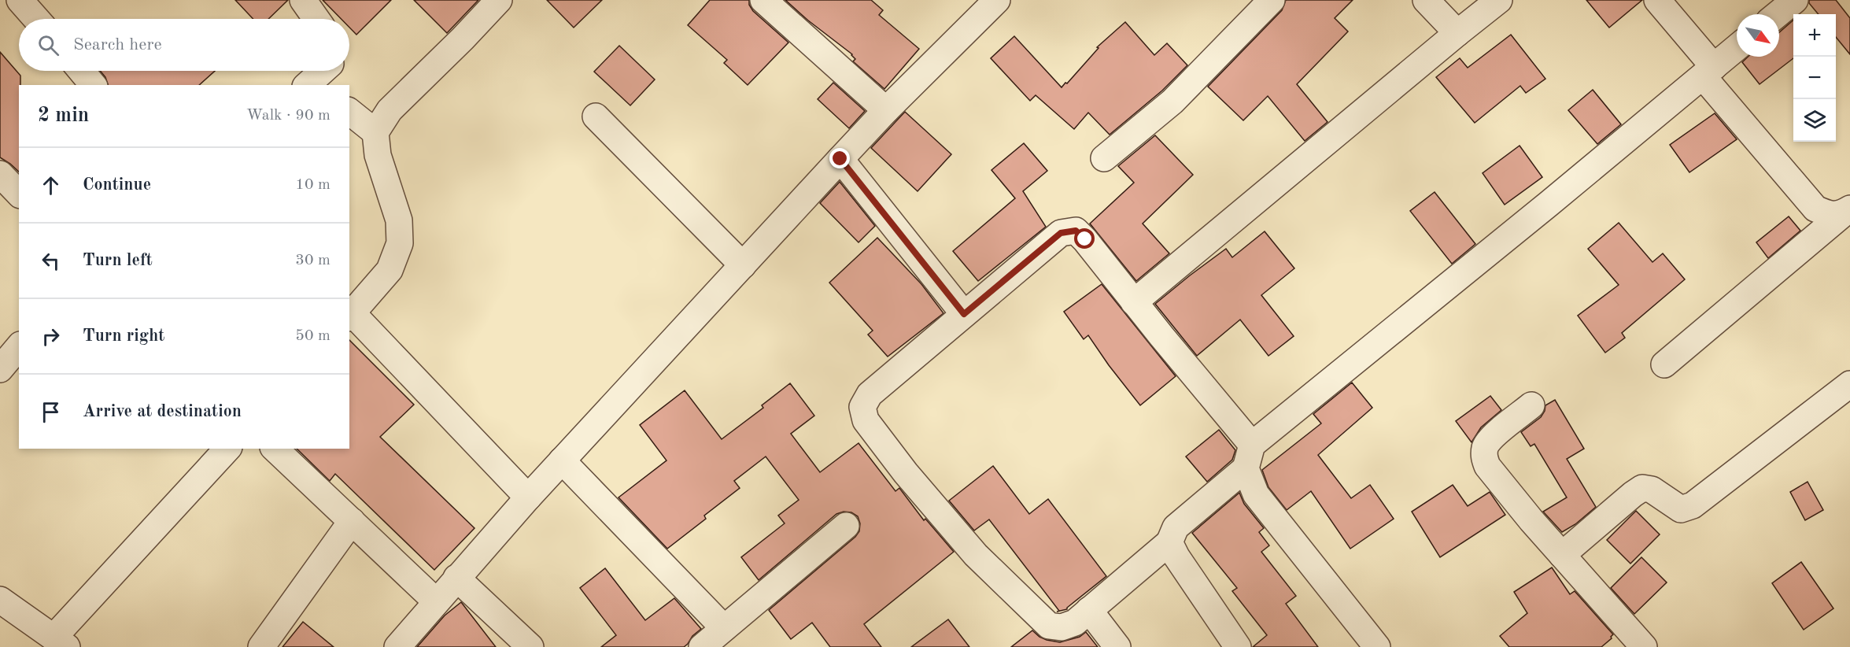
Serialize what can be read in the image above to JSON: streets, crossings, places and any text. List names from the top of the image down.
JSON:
{
  "north": "bottom right",
  "page": {
    "map_buttons": ["+", "−"],
    "search": "Search here",
    "heading": ["2 min", "Walk · 90 m"],
    "list": [
      ["Continue", "10 m"],
      ["Turn left", "30 m"],
      ["Turn right", "50 m"],
      "Arrive at destination"
    ]
  }
}
